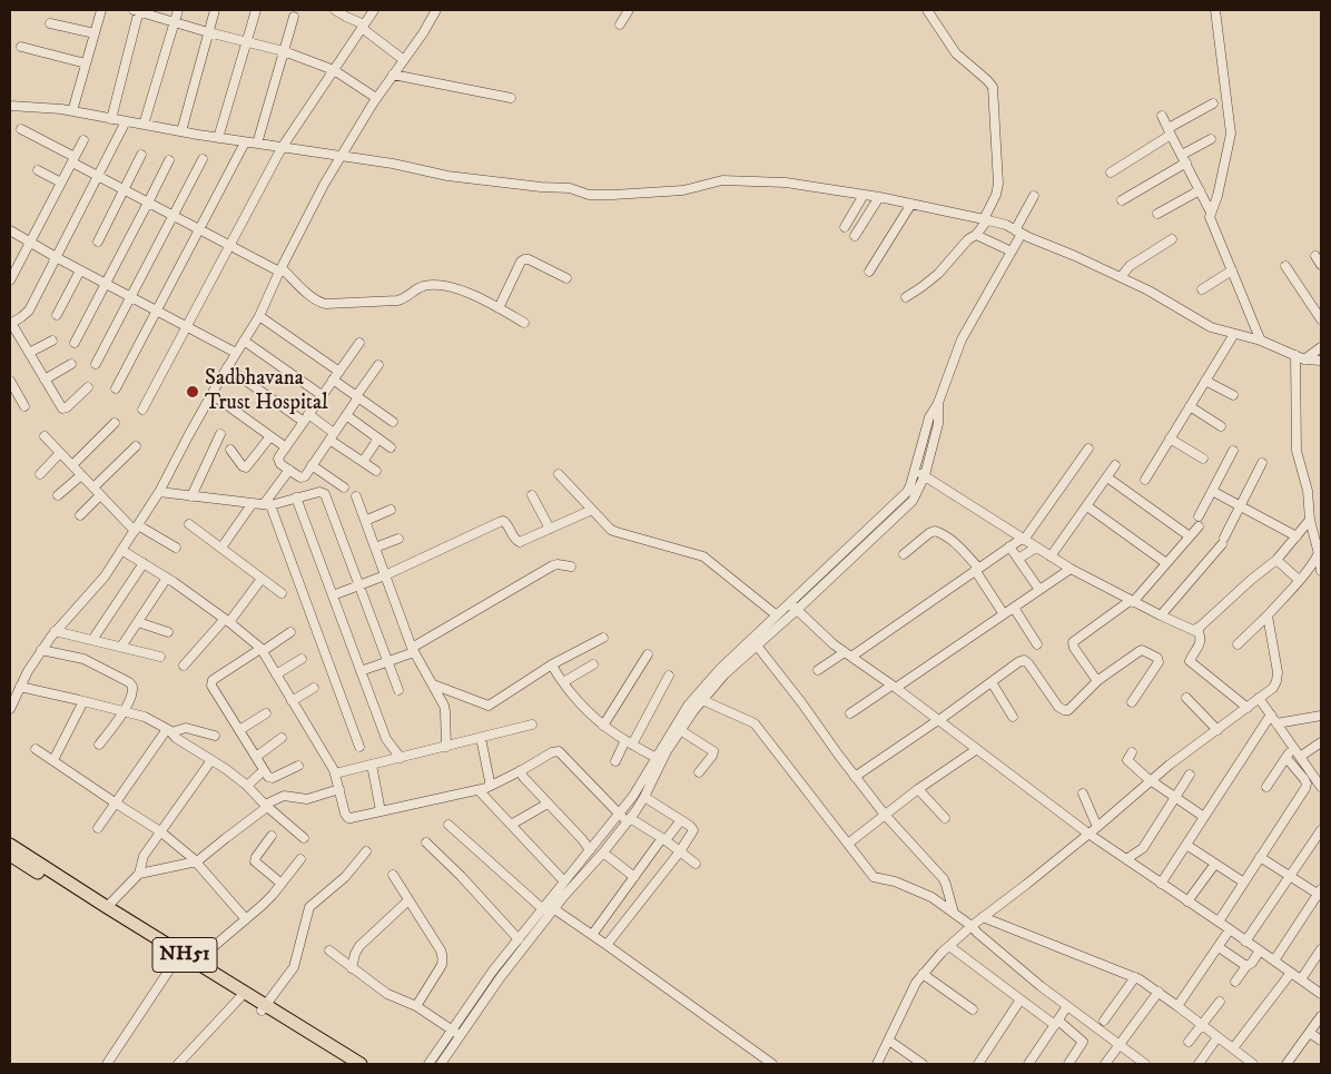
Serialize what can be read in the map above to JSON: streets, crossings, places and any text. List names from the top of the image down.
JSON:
{
  "streets": {
    "highway": ["NH51"]
  },
  "places": ["Sadbhavana Trust Hospital"]
}
